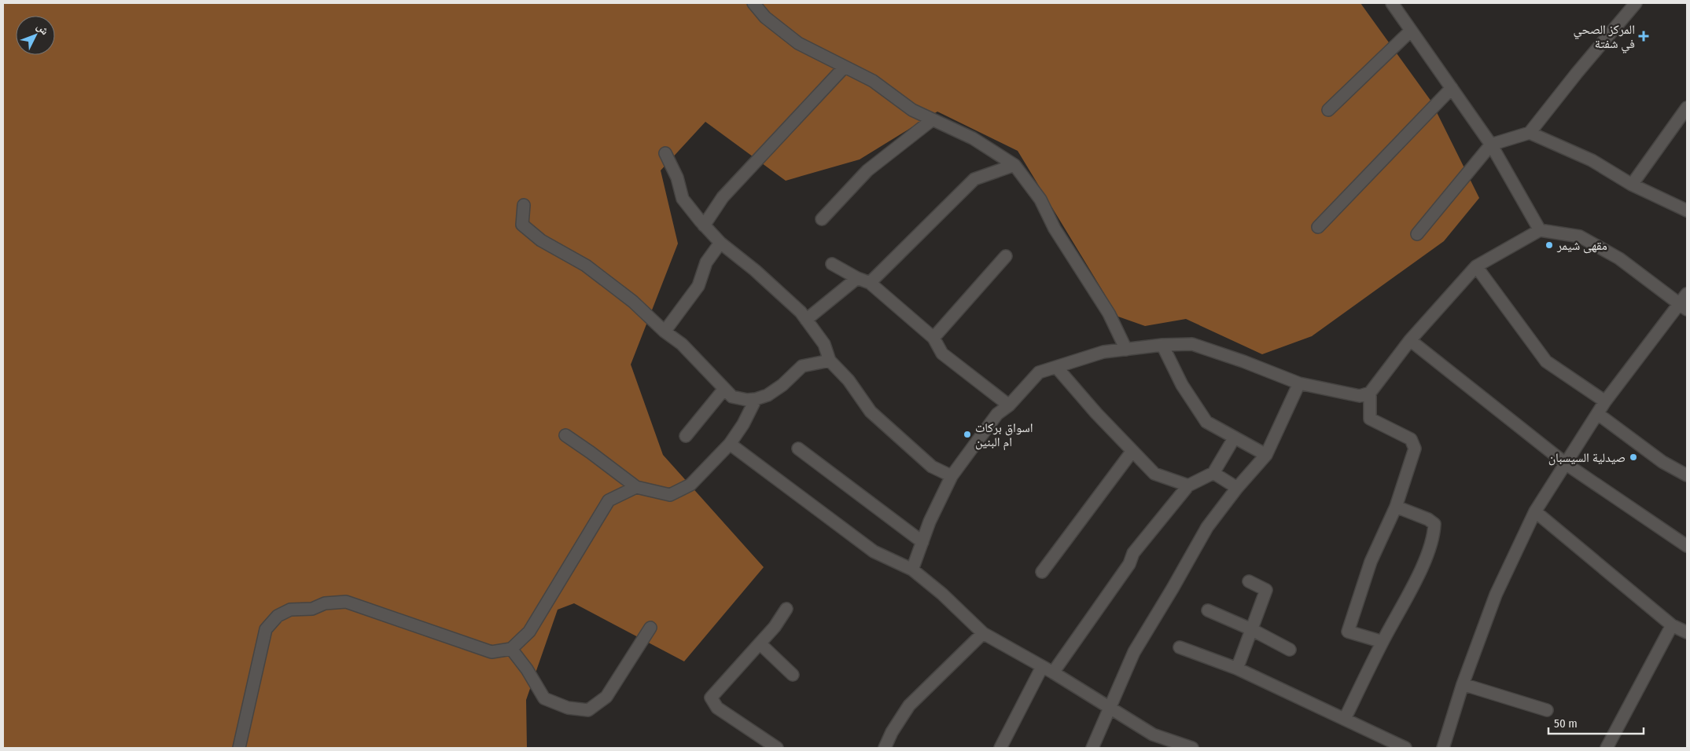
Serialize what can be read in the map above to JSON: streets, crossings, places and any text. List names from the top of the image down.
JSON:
{
  "places": {
    "health": ["المركز الصحي في شفتة"],
    "other": ["مقهى شيمر", "اسواق بركات ام البنين", "صيدلية السيسبان"]
  },
  "scale_bar": "50 m",
  "north": "top right"
}
